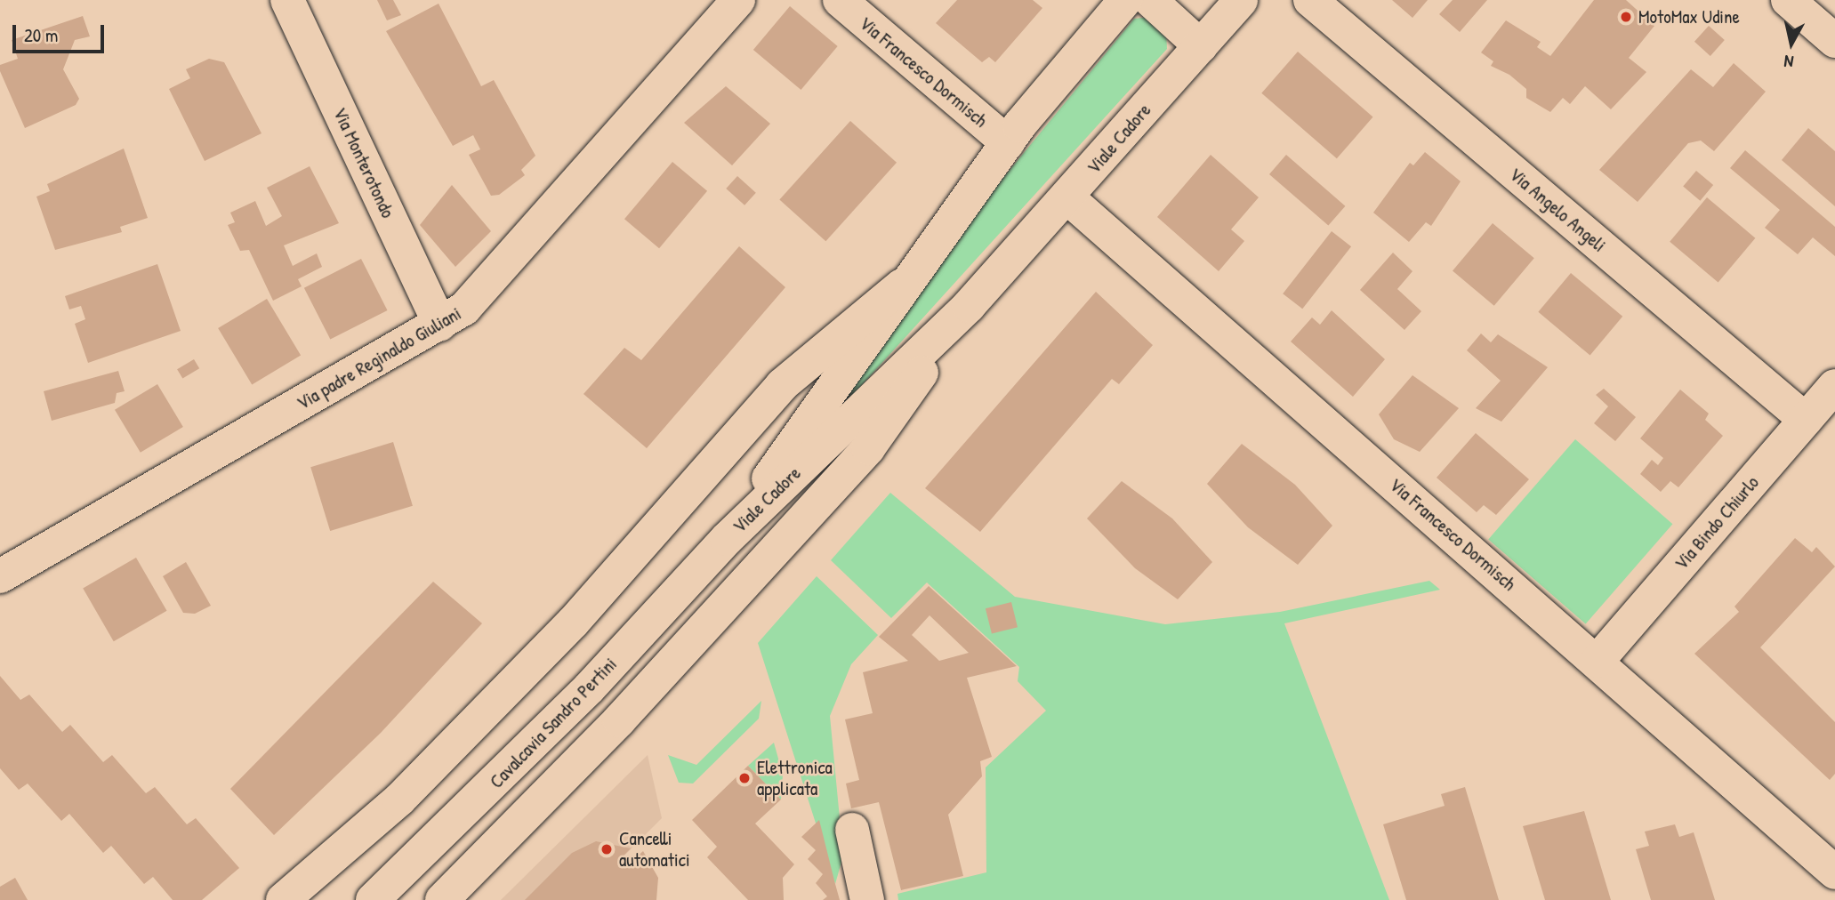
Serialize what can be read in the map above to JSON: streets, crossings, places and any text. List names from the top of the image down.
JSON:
{
  "streets": {
    "main road": [
      "Via Francesco Dormisch",
      "Viale Cadore",
      "Via Monterotondo",
      "Via Angelo Angeli",
      "Via padre Reginaldo Giuliani",
      "Via Bindo Chiurlo",
      "Cavalcavia Sandro Pertini"
    ]
  },
  "crossings": [
    ["Via Francesco Dormisch", "Viale Cadore"],
    ["Via Francesco Dormisch", "Via Bindo Chiurlo"],
    ["Viale Cadore", "Cavalcavia Sandro Pertini"],
    ["Via Monterotondo", "Via padre Reginaldo Giuliani"],
    ["Via Angelo Angeli", "Via Bindo Chiurlo"]
  ],
  "places": ["MotoMax Udine", "Elettronica applicata", "Cancelli automatici"],
  "scale_bar": "20 m",
  "north": "bottom"
}
